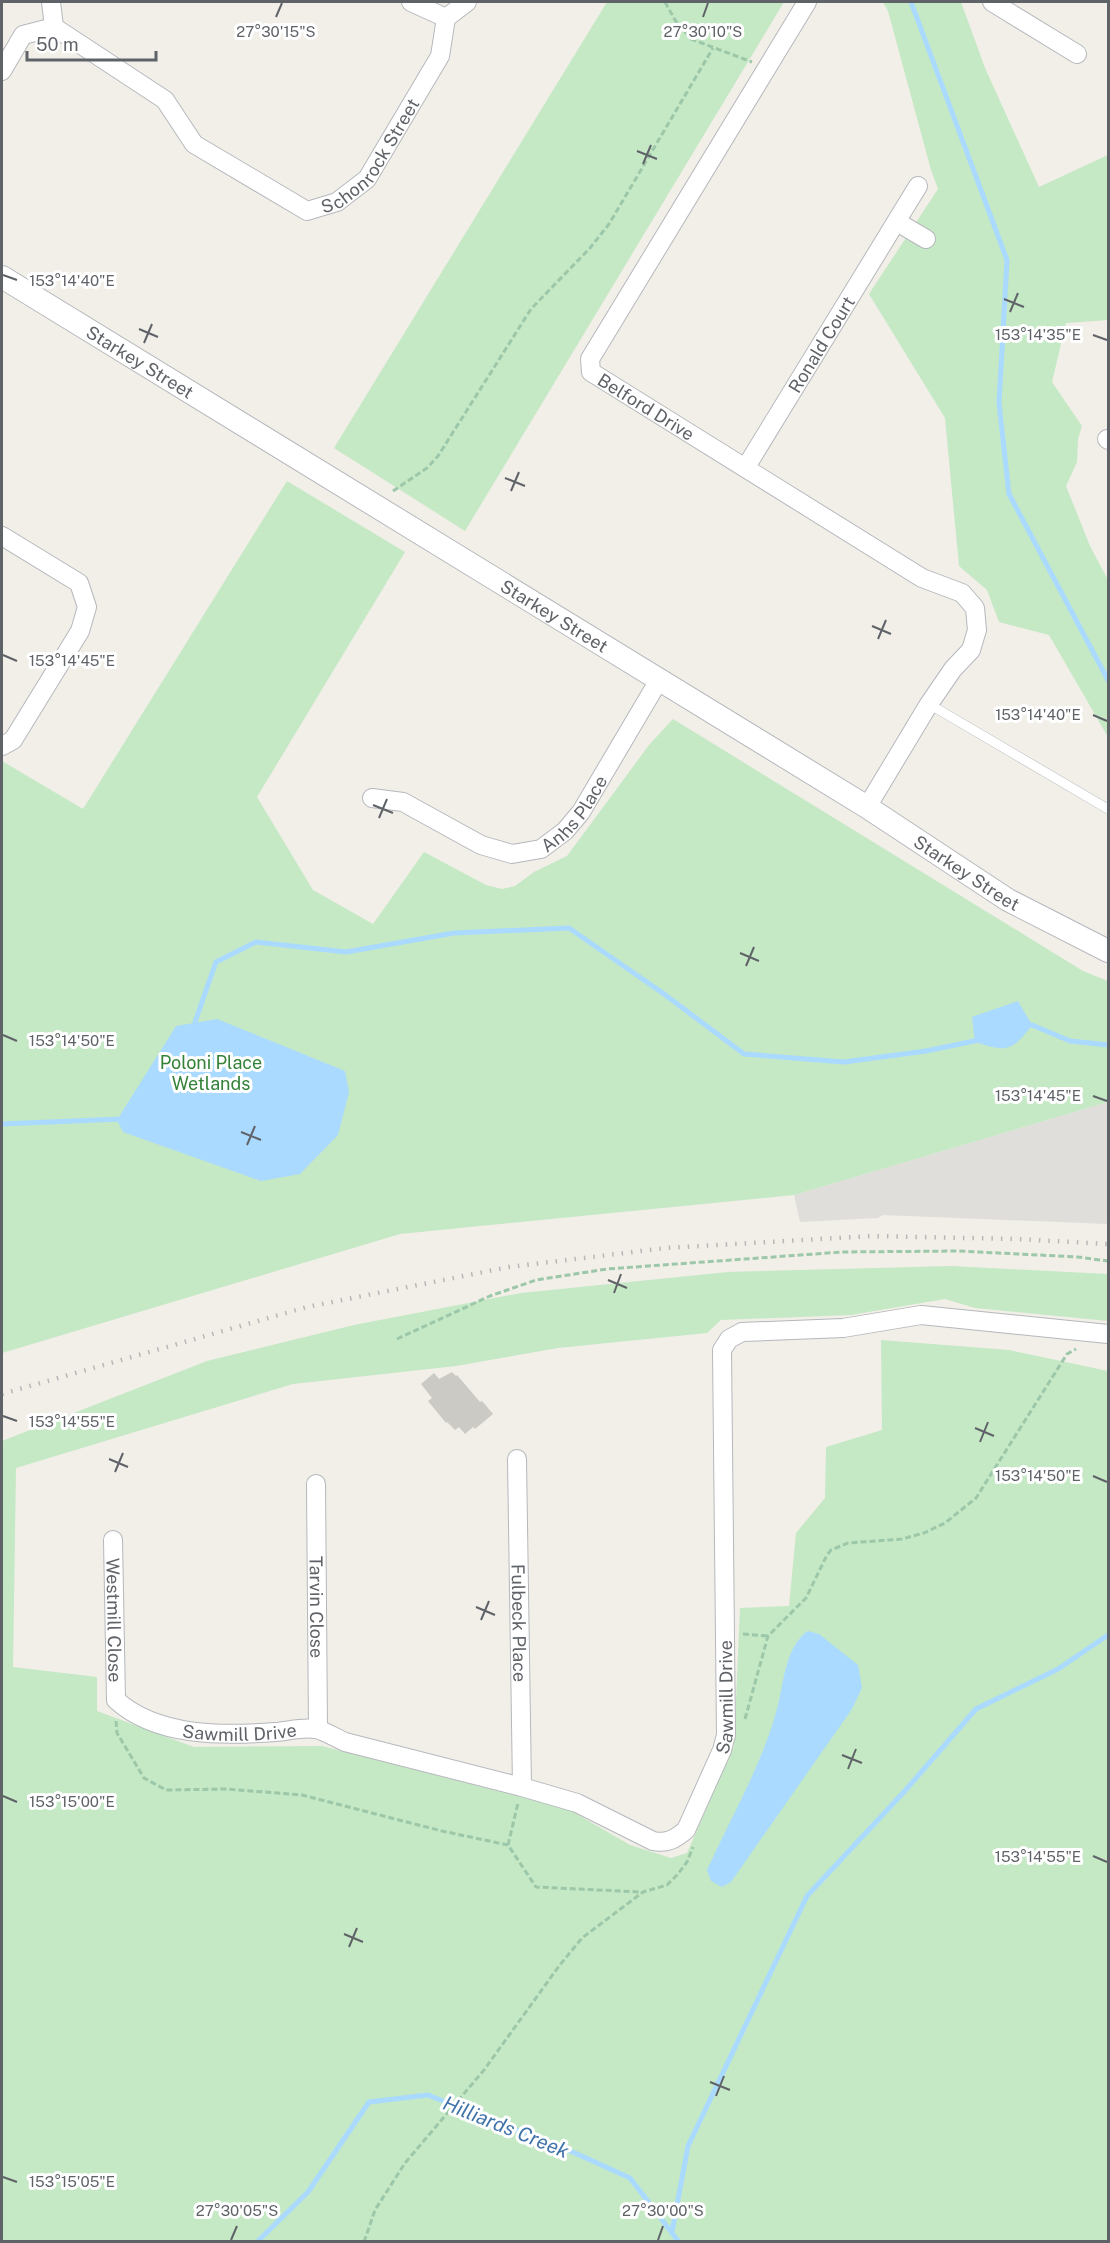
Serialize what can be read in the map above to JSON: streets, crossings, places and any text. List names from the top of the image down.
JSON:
{
  "streets": {
    "street": [
      "Schonrock Street",
      "Ronald Court",
      "Starkey Street",
      "Belford Drive",
      "Anhs Place",
      "Tarvin Close",
      "Westmill Close",
      "Fulbeck Place",
      "Sawmill Drive"
    ]
  },
  "crossings": [
    ["Ronald Court", "Belford Drive"],
    ["Starkey Street", "Belford Drive"],
    ["Starkey Street", "Anhs Place"],
    ["Tarvin Close", "Sawmill Drive"],
    ["Westmill Close", "Sawmill Drive"],
    ["Fulbeck Place", "Sawmill Drive"]
  ],
  "water": ["Hilliards Creek"],
  "parks": ["Poloni Place Wetlands"],
  "scale_bar": "50 m",
  "coordinates": [
    "27°30'10\"S",
    "27°30'15\"S",
    "153°14'40\"E",
    "153°14'35\"E",
    "153°14'45\"E",
    "153°14'50\"E",
    "153°14'55\"E",
    "153°15'00\"E",
    "153°15'05\"E",
    "27°30'05\"S",
    "27°30'00\"S"
  ]
}
